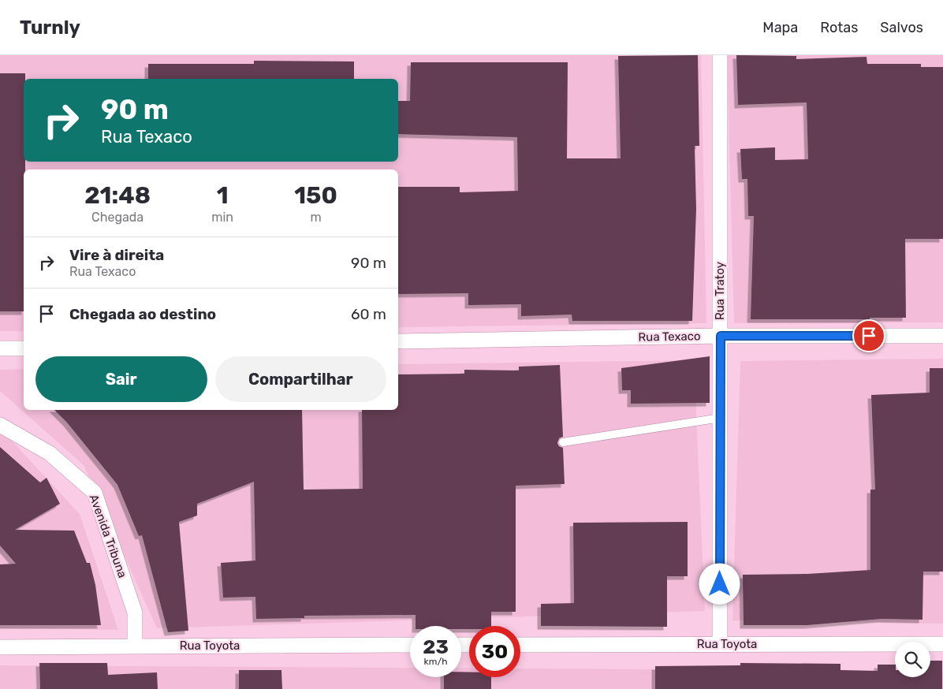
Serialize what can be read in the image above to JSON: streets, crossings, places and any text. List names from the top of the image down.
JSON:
{
  "streets": {
    "street": [
      "Rua Tratoy",
      "Rua Texaco",
      "Avenida Tribuna",
      "Rua Toyota"
    ]
  },
  "crossings": [
    ["Rua Tratoy", "Rua Texaco"],
    ["Rua Tratoy", "Rua Toyota"],
    ["Avenida Tribuna", "Rua Toyota"]
  ],
  "page": {
    "header": "Turnly",
    "nav": ["Mapa", "Rotas", "Salvos"],
    "turn": ["90 m", "Rua Texaco"],
    "eta": [
      "21:48",
      "Chegada",
      "1",
      "min",
      "150",
      "m"
    ],
    "list": [
      {
        "name": "Vire à direita",
        "note": "Rua Texaco",
        "value": "90 m"
      },
      {
        "name": "Chegada ao destino",
        "value": "60 m"
      }
    ],
    "buttons": ["Sair", "Compartilhar"],
    "speed": "23 km/h",
    "limit": "30"
  }
}
